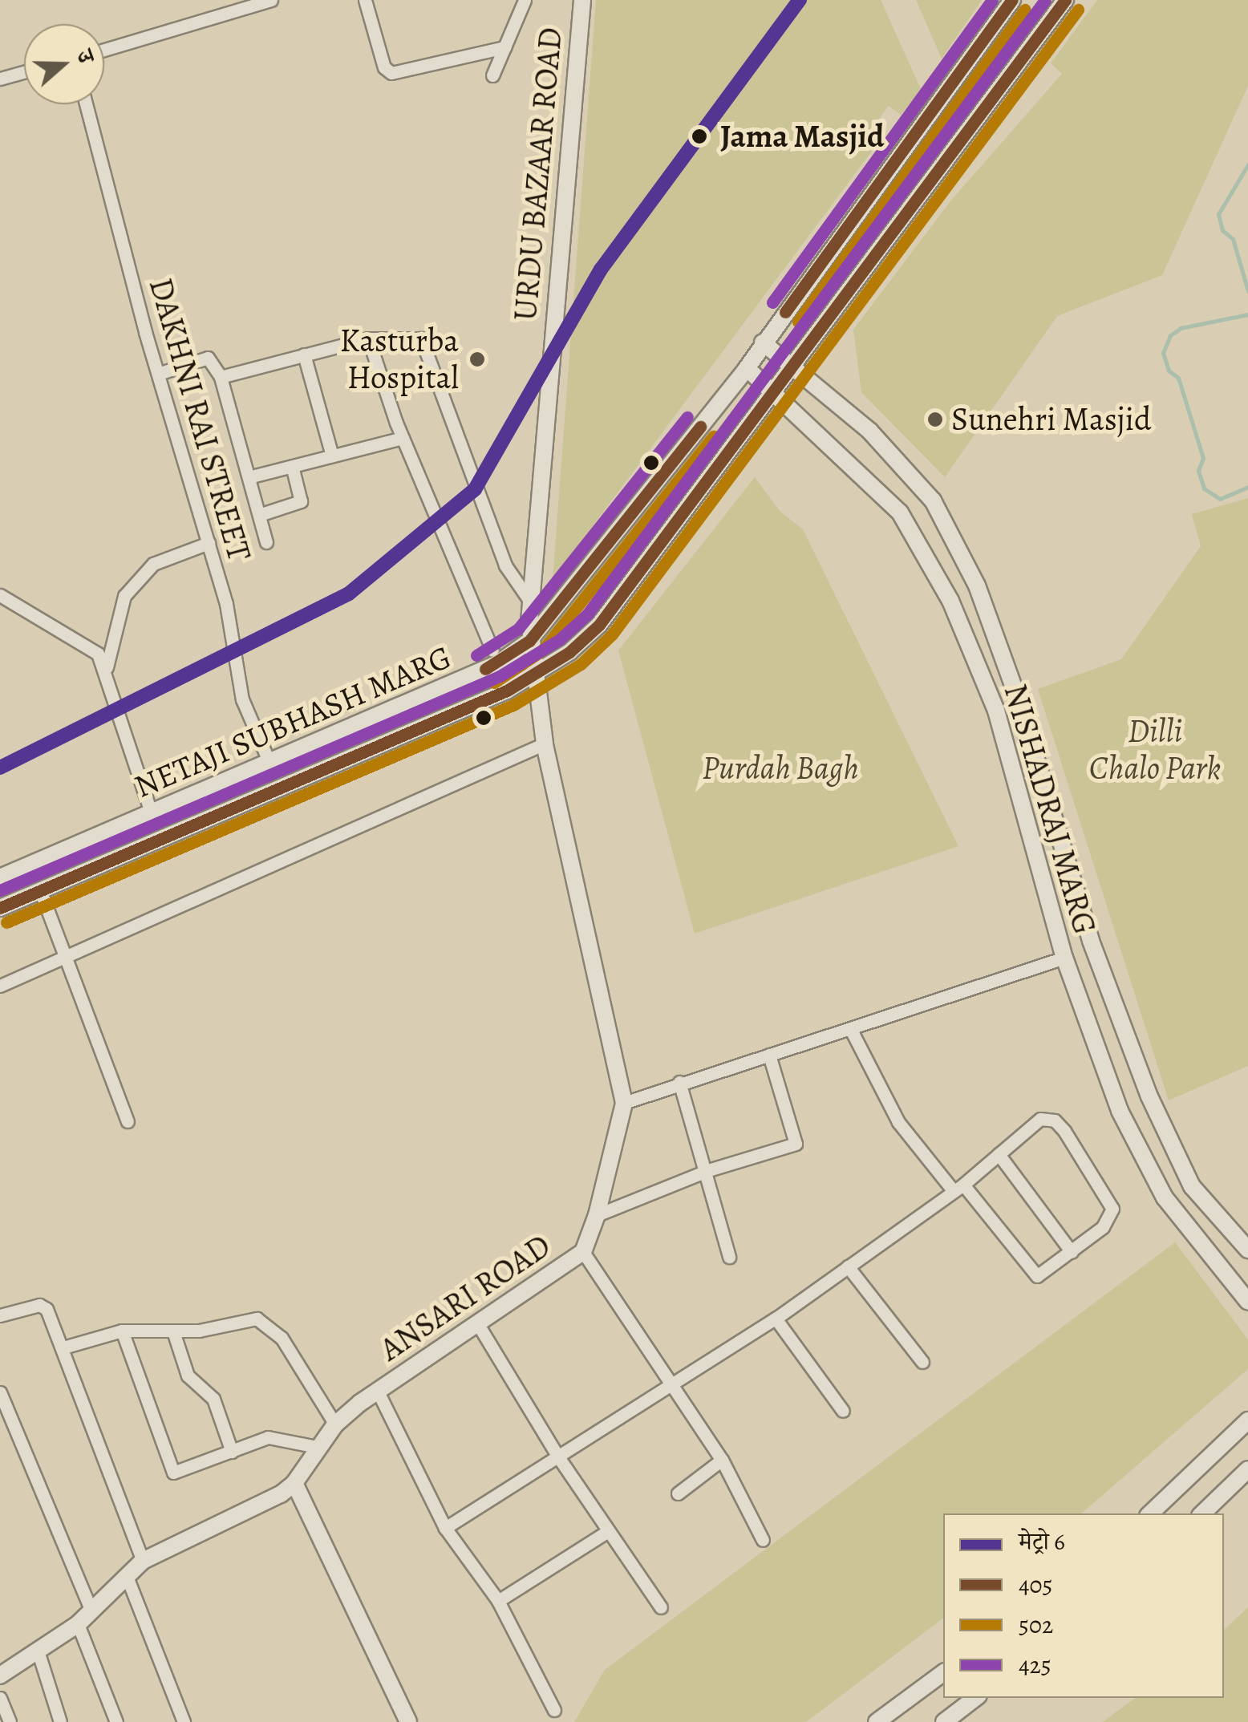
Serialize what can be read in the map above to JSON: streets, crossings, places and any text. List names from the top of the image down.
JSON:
{
  "streets": {
    "main road": [
      "URDU BAZAAR ROAD",
      "NETAJI SUBHASH MARG",
      "NISHADRAJ MARG",
      "ANSARI ROAD"
    ],
    "street": ["DAKHNI RAI STREET"]
  },
  "crossings": [
    ["URDU BAZAAR ROAD", "NETAJI SUBHASH MARG"],
    ["URDU BAZAAR ROAD", "ANSARI ROAD"],
    ["DAKHNI RAI STREET", "NETAJI SUBHASH MARG"],
    ["NETAJI SUBHASH MARG", "NISHADRAJ MARG"],
    ["NETAJI SUBHASH MARG", "ANSARI ROAD"]
  ],
  "parks": ["Dilli Chalo Park", "Purdah Bagh"],
  "places": ["Jama Masjid", "Kasturba Hospital", "Sunehri Masjid"],
  "lines": [
    "metro line 6",
    "transit line 405",
    "transit line 425",
    "transit line 502"
  ],
  "legend": [
    "मेट्रो 6",
    "405",
    "502",
    "425"
  ],
  "north": "right"
}
